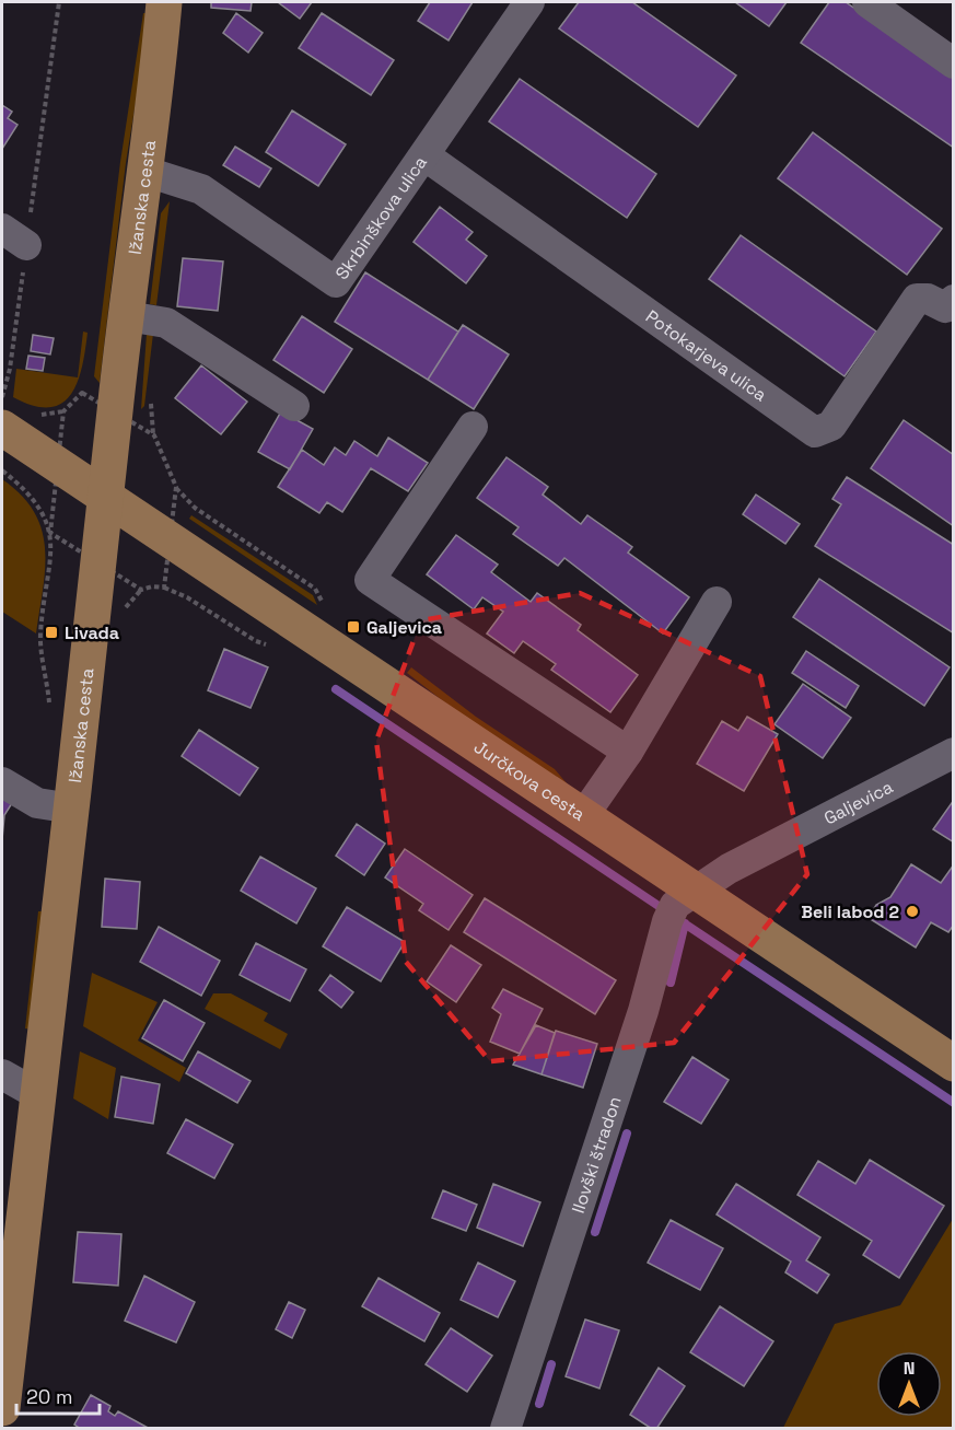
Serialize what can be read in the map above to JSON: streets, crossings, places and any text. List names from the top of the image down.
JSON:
{
  "streets": {
    "main road": ["Ižanska cesta", "Jurčkova cesta"],
    "street": [
      "Skrbinškova ulica",
      "Potokarjeva ulica",
      "Galjevica",
      "Ilovški štradon"
    ]
  },
  "crossings": [
    ["Ižanska cesta", "Skrbinškova ulica"],
    ["Ižanska cesta", "Jurčkova cesta"],
    ["Skrbinškova ulica", "Potokarjeva ulica"],
    ["Jurčkova cesta", "Galjevica"],
    ["Jurčkova cesta", "Ilovški štradon"],
    ["Galjevica", "Ilovški štradon"]
  ],
  "places": {
    "transit": ["Galjevica", "Livada"],
    "other": ["Beli labod 2"]
  },
  "scale_bar": "20 m",
  "north": "top"
}
